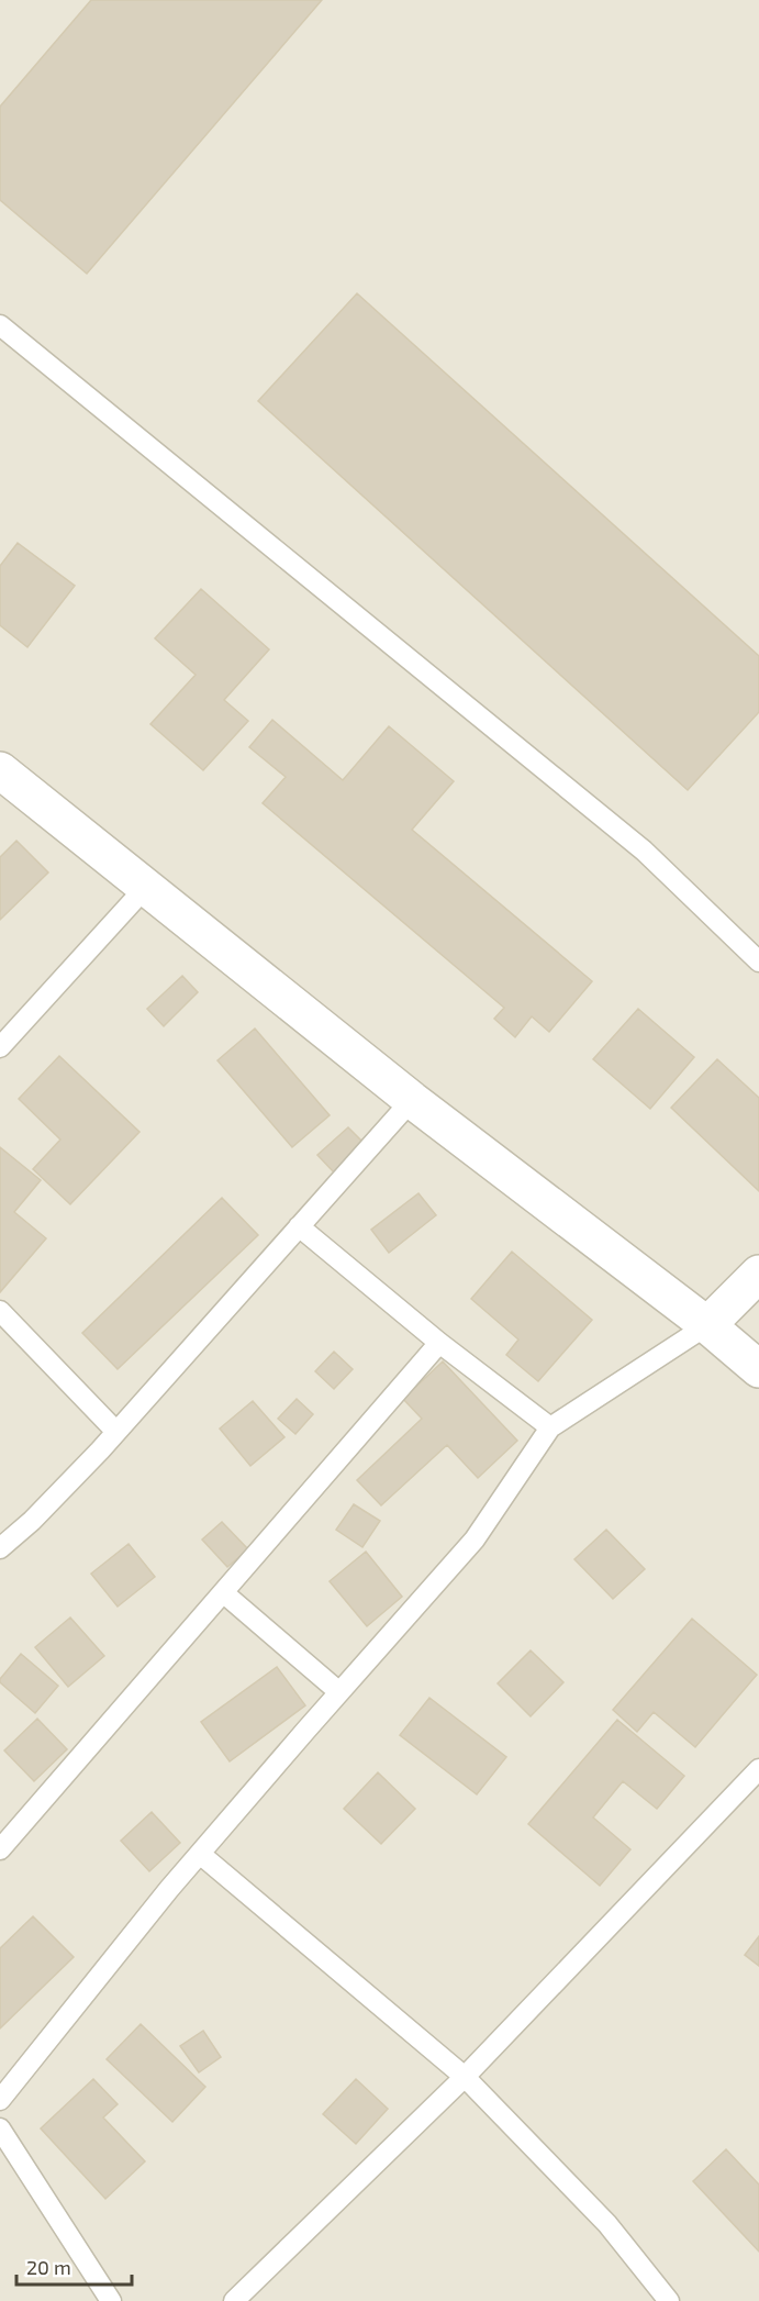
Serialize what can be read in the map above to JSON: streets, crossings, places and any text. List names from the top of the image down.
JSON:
{
  "scale_bar": "20 m"
}
